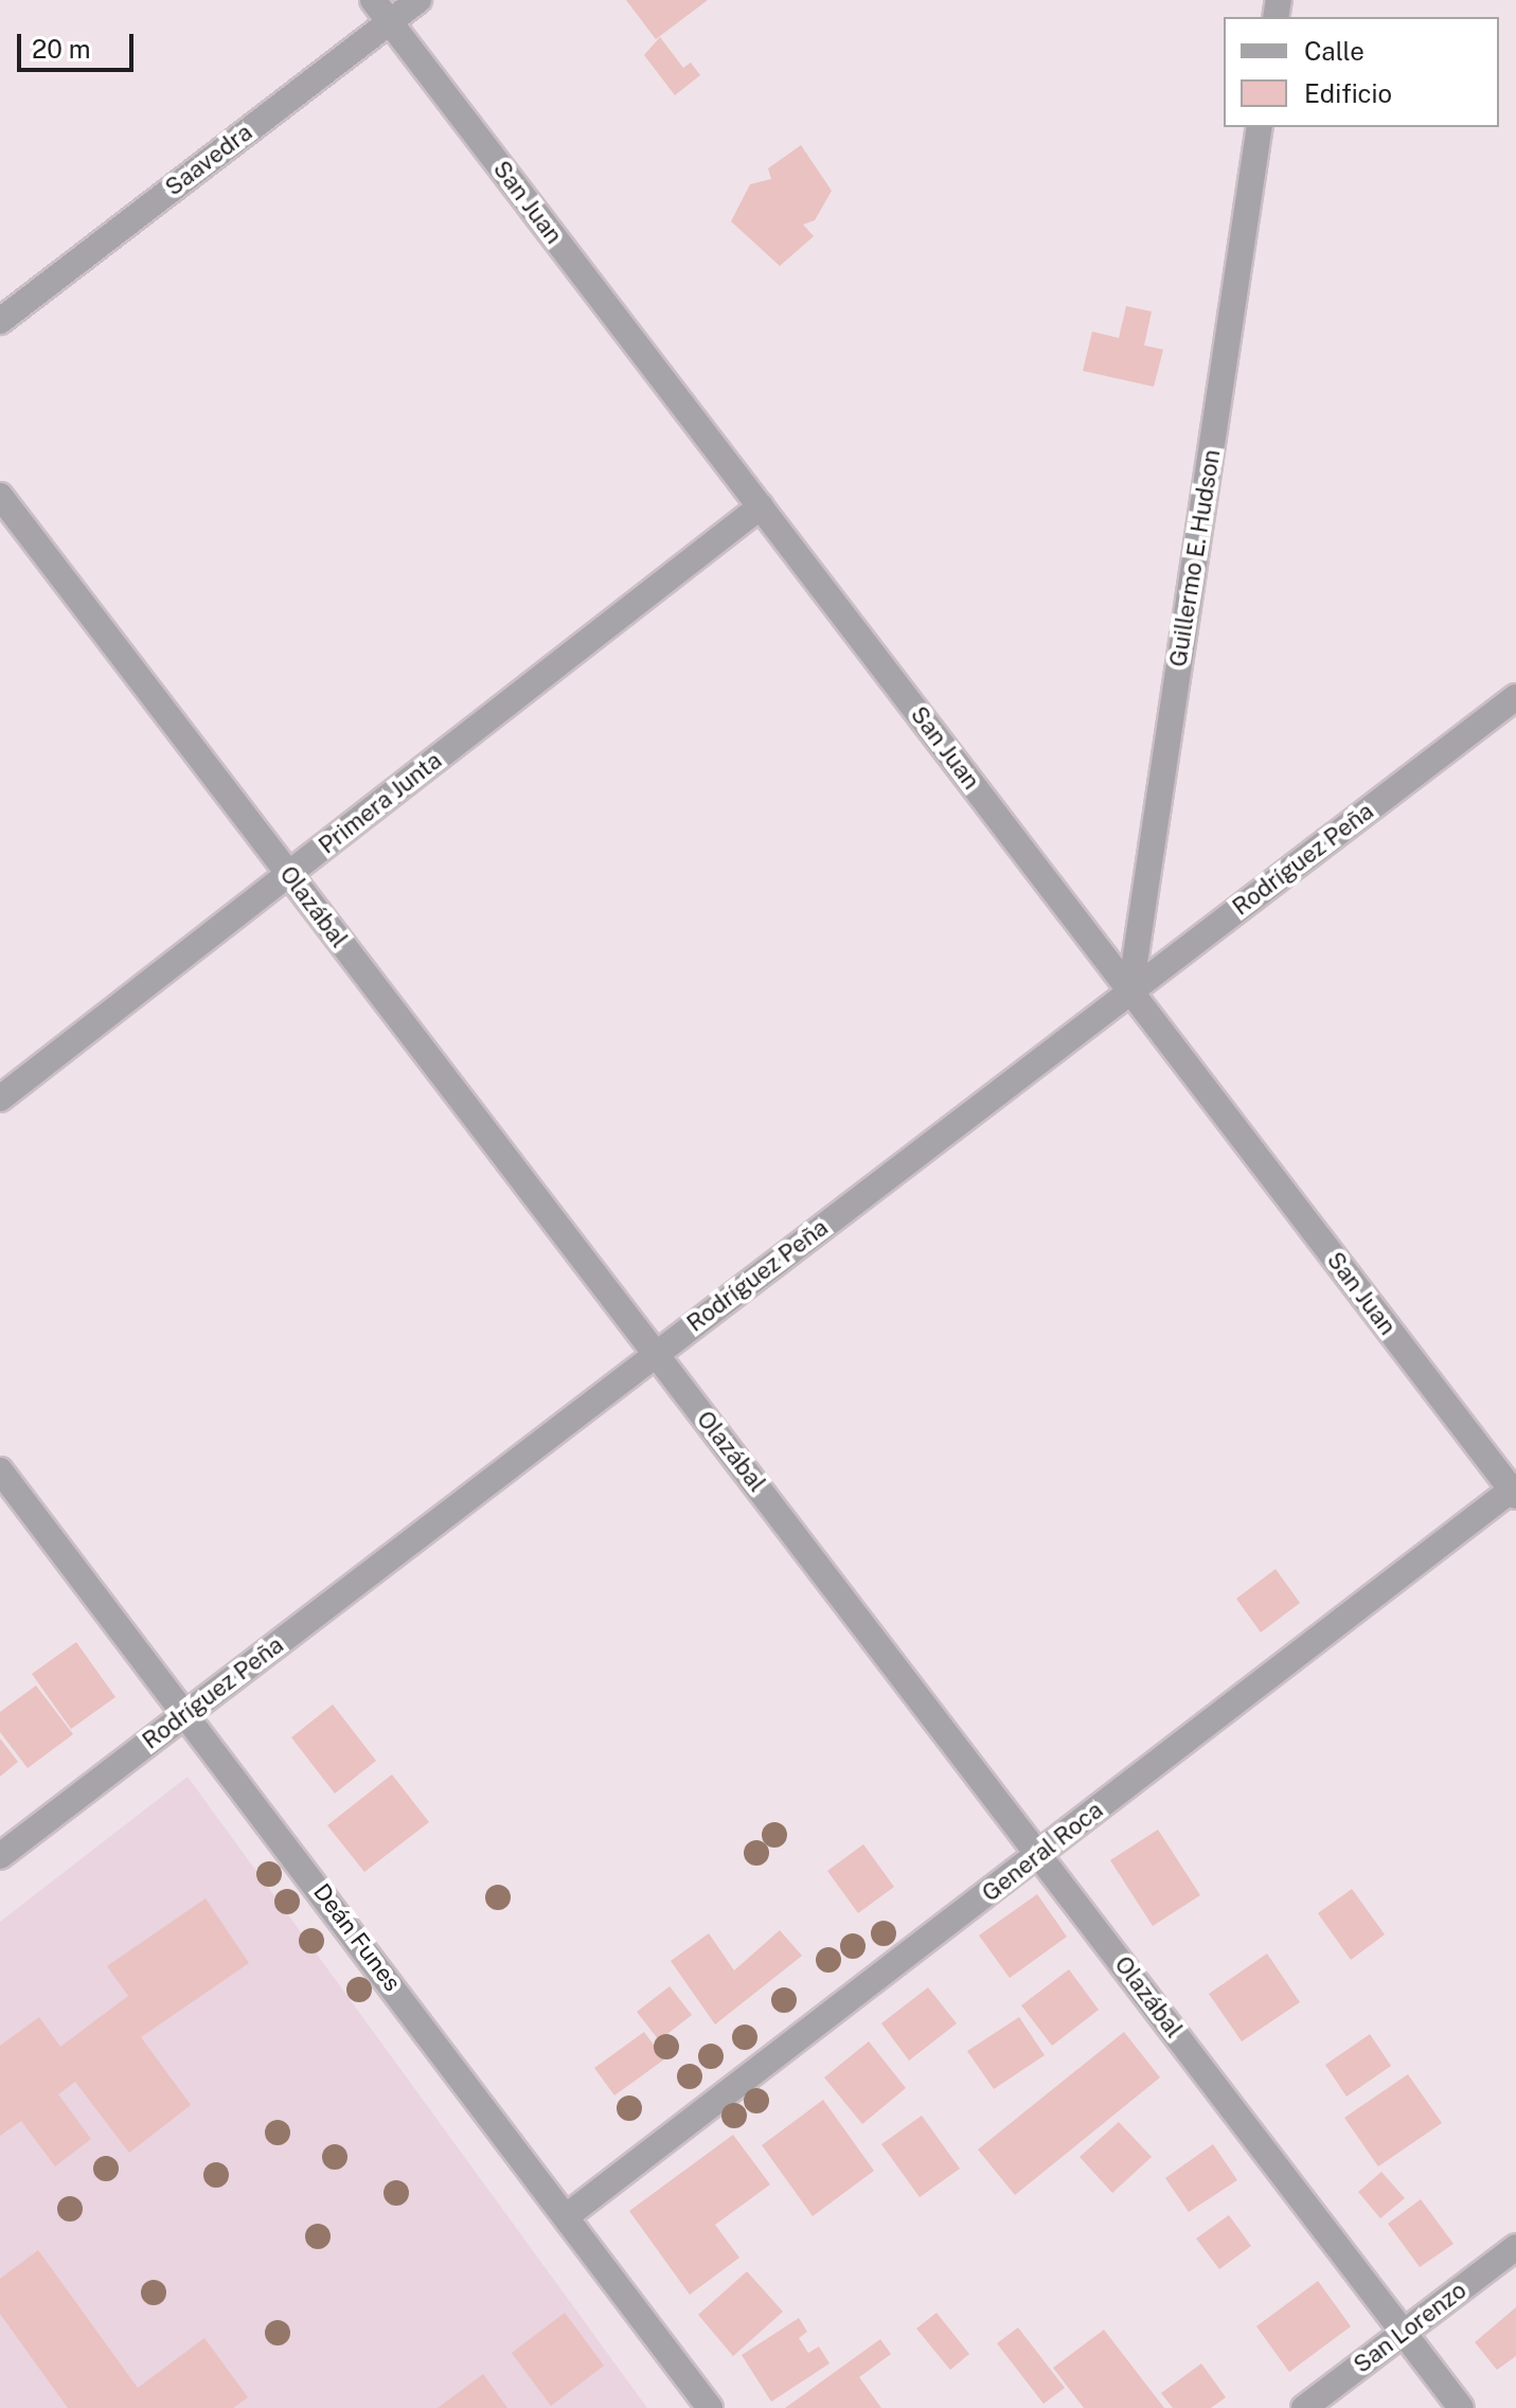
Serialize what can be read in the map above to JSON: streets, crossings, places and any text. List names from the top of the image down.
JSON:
{
  "streets": {
    "street": [
      "Saavedra",
      "San Juan",
      "Guillermo E. Hudson",
      "Primera Junta",
      "Rodríguez Peña",
      "Olazábal",
      "General Roca",
      "Deán Funes",
      "San Lorenzo"
    ]
  },
  "crossings": [
    ["Saavedra", "San Juan"],
    ["San Juan", "Guillermo E. Hudson"],
    ["San Juan", "Primera Junta"],
    ["San Juan", "Rodríguez Peña"],
    ["San Juan", "General Roca"],
    ["Guillermo E. Hudson", "Rodríguez Peña"],
    ["Primera Junta", "Olazábal"],
    ["Rodríguez Peña", "Olazábal"],
    ["Rodríguez Peña", "Deán Funes"],
    ["Olazábal", "General Roca"],
    ["Olazábal", "San Lorenzo"],
    ["General Roca", "Deán Funes"]
  ],
  "legend": ["Calle", "Edificio"],
  "scale_bar": "20 m"
}
